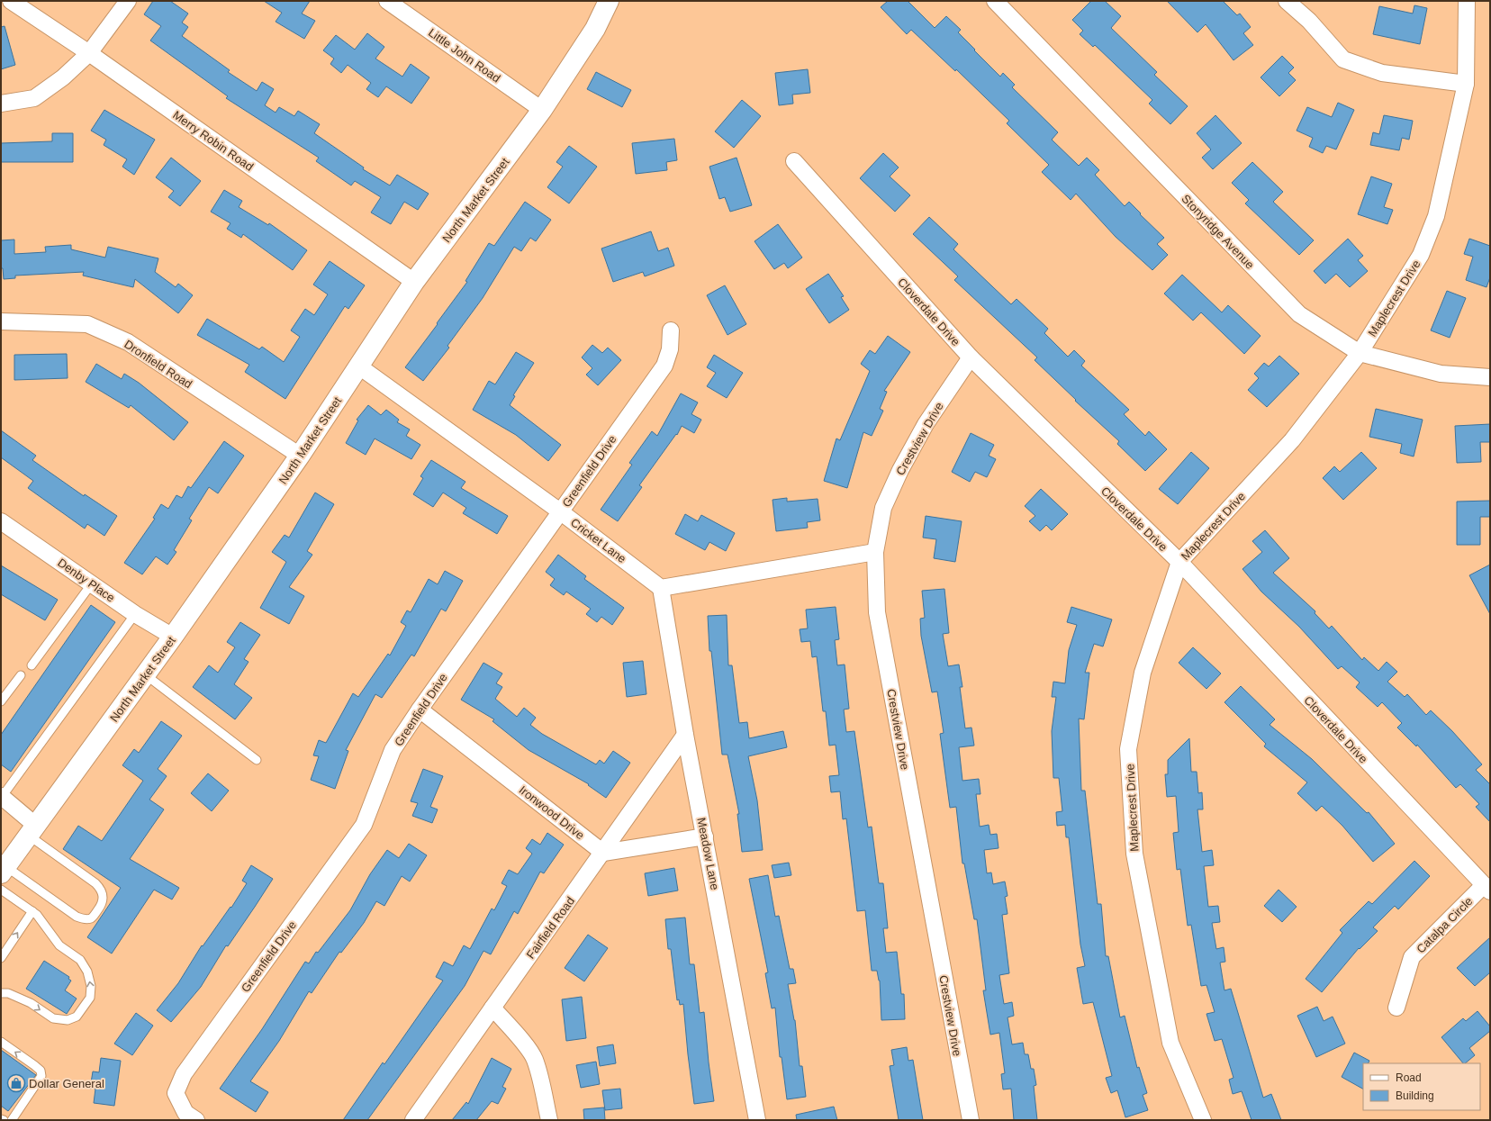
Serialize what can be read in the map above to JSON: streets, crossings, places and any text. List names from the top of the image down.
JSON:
{
  "streets": {
    "street": [
      "Little John Road",
      "Merry Robin Road",
      "North Market Street",
      "Stonyridge Avenue",
      "Maplecrest Drive",
      "Cloverdale Drive",
      "Dronfield Road",
      "Crestview Drive",
      "Greenfield Drive",
      "Cricket Lane",
      "Denby Place",
      "Ironwood Drive",
      "Meadow Lane",
      "Catalpa Circle",
      "Fairfield Road"
    ]
  },
  "crossings": [
    ["Little John Road", "North Market Street"],
    ["Merry Robin Road", "North Market Street"],
    ["North Market Street", "Dronfield Road"],
    ["North Market Street", "Cricket Lane"],
    ["North Market Street", "Denby Place"],
    ["Stonyridge Avenue", "Maplecrest Drive"],
    ["Maplecrest Drive", "Cloverdale Drive"],
    ["Cloverdale Drive", "Crestview Drive"],
    ["Cloverdale Drive", "Catalpa Circle"],
    ["Greenfield Drive", "Cricket Lane"],
    ["Greenfield Drive", "Ironwood Drive"],
    ["Cricket Lane", "Meadow Lane"],
    ["Ironwood Drive", "Fairfield Road"],
    ["Meadow Lane", "Fairfield Road"]
  ],
  "places": {
    "shop": ["Dollar General"]
  },
  "legend": ["Road", "Building"]
}
